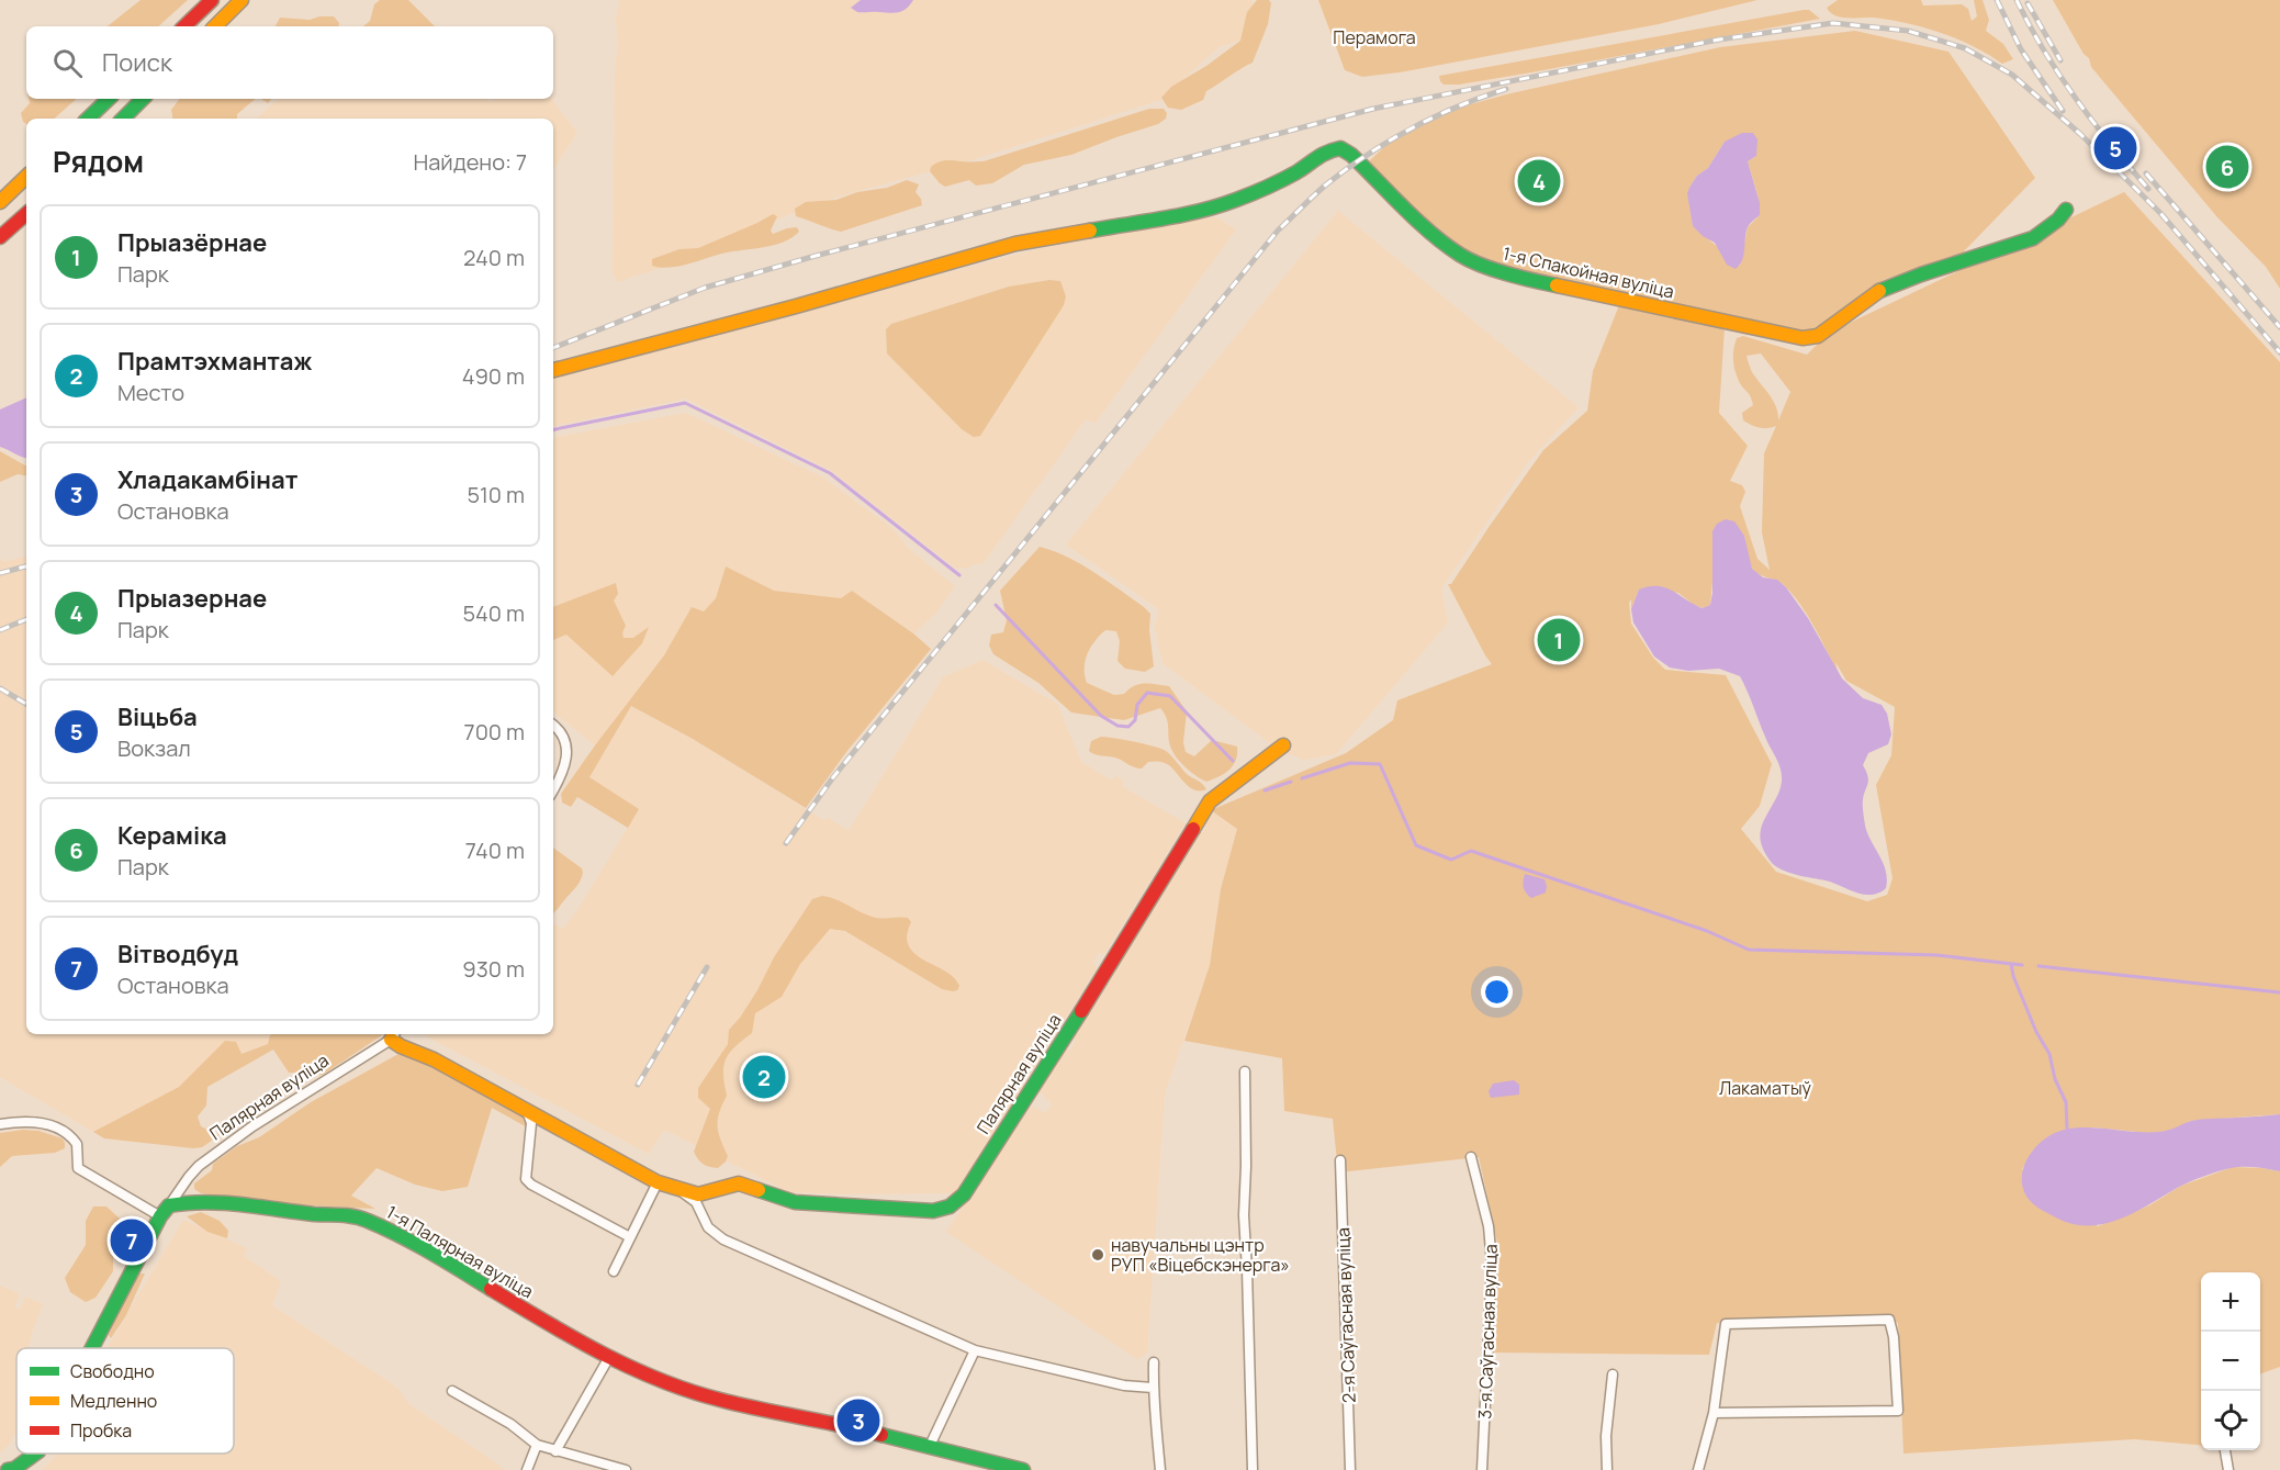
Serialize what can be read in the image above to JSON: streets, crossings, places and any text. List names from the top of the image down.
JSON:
{
  "streets": {
    "street": [
      "1-я Спакойная вуліца",
      "Палярная вуліца",
      "1-я Палярная вуліца",
      "2-я Саўгасная вуліца",
      "3-я Саўгасная вуліца"
    ]
  },
  "crossings": [
    ["Палярная вуліца", "1-я Палярная вуліца"]
  ],
  "parks": ["Перамога", "Лакаматыў"],
  "places": ["навучальны цэнтр РУП «Віцебскэнерга»"],
  "legend": ["Свободно", "Медленно", "Пробка"],
  "page": {
    "search": "Поиск",
    "heading": ["Рядом", "Найдено: 7"],
    "pins": [
      "5",
      "6",
      "4",
      "1",
      "2",
      "7",
      "3"
    ],
    "list": [
      {
        "mark": "1",
        "name": "Прыазёрнае",
        "note": "Парк",
        "value": "240 m"
      },
      {
        "mark": "2",
        "name": "Прамтэхмантаж",
        "note": "Место",
        "value": "490 m"
      },
      {
        "mark": "3",
        "name": "Хладакамбінат",
        "note": "Остановка",
        "value": "510 m"
      },
      {
        "mark": "4",
        "name": "Прыазернае",
        "note": "Парк",
        "value": "540 m"
      },
      {
        "mark": "5",
        "name": "Віцьба",
        "note": "Вокзал",
        "value": "700 m"
      },
      {
        "mark": "6",
        "name": "Кераміка",
        "note": "Парк",
        "value": "740 m"
      },
      {
        "mark": "7",
        "name": "Вітводбуд",
        "note": "Остановка",
        "value": "930 m"
      }
    ],
    "map_buttons": ["+", "−"]
  }
}
